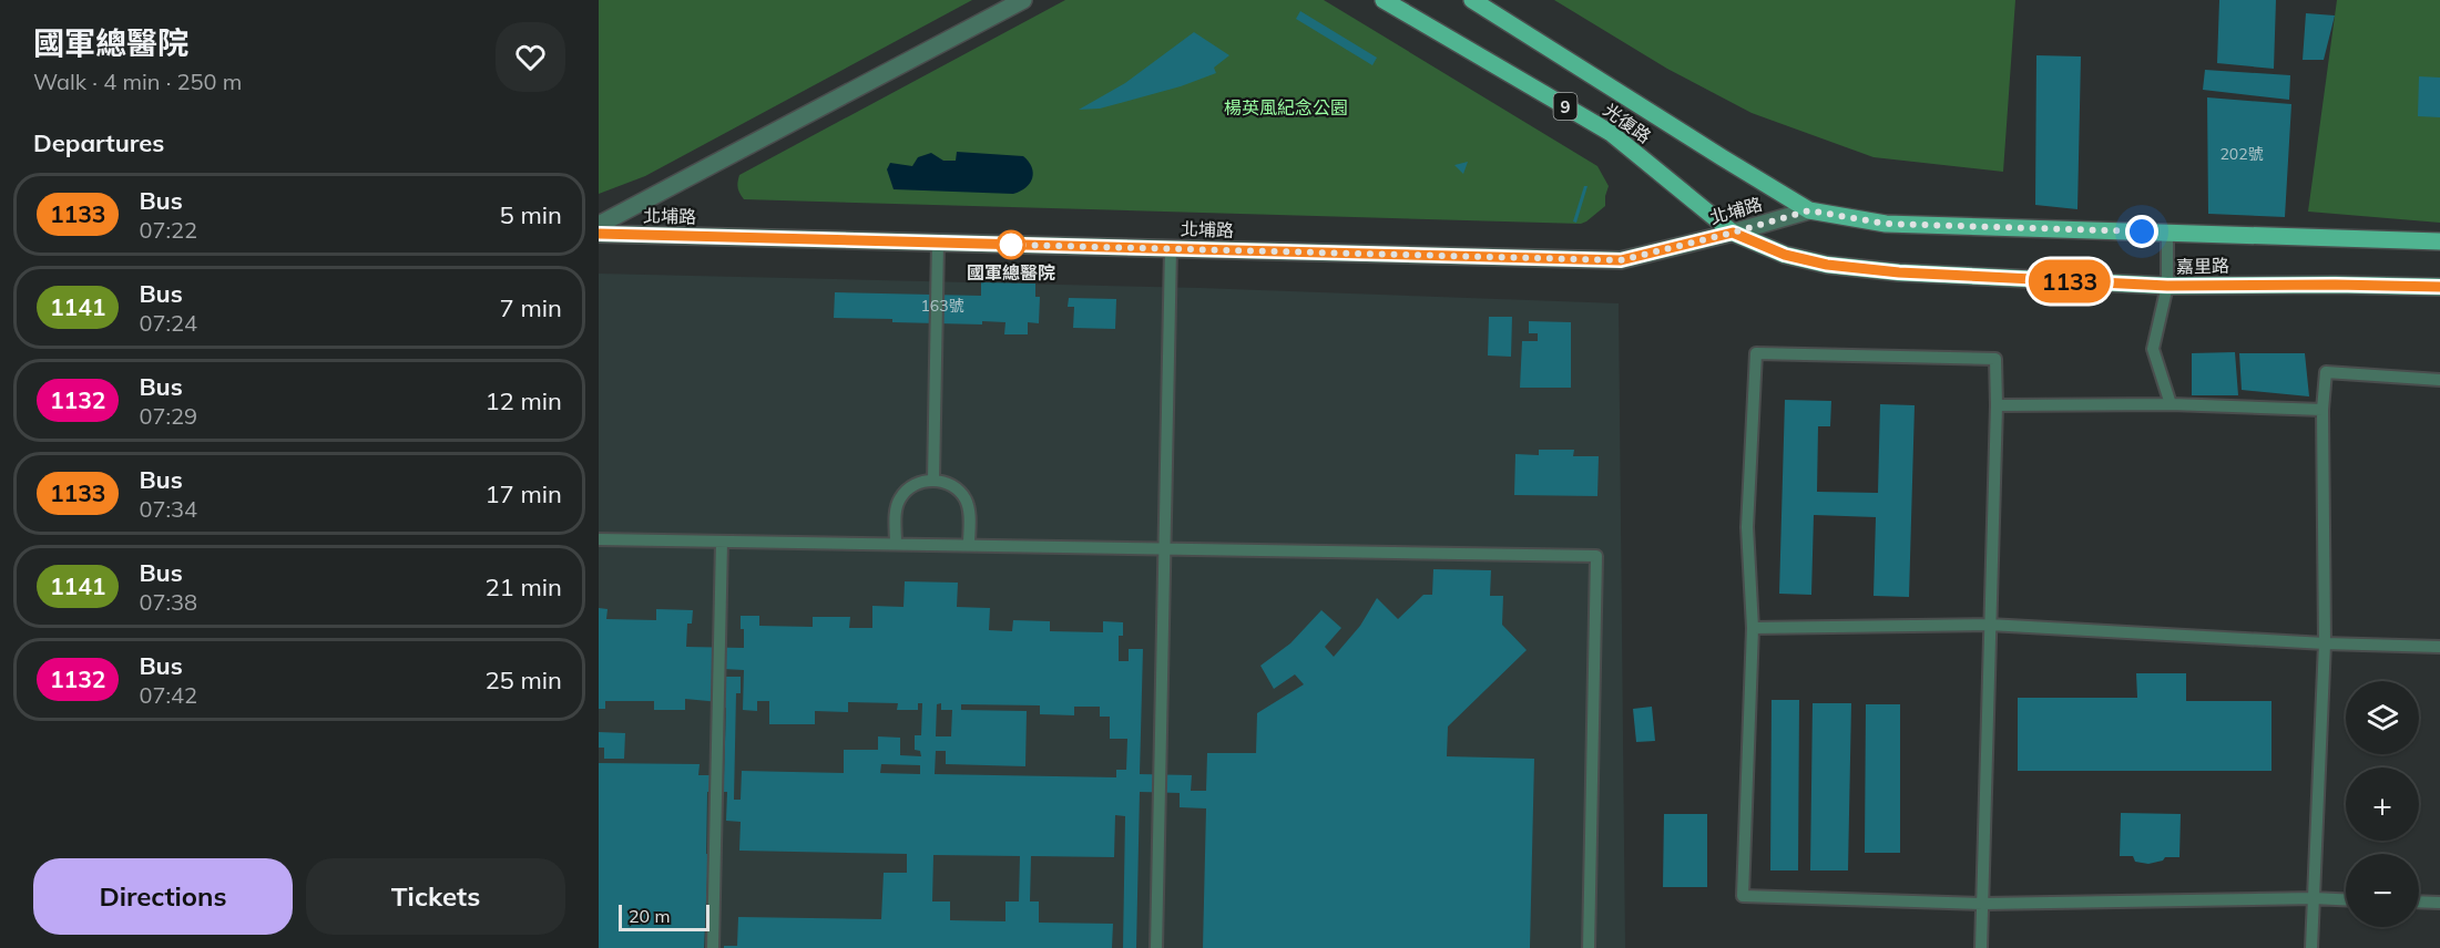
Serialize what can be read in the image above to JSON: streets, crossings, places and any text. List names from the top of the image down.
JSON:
{
  "streets": {
    "main road": ["9", "光復路", "嘉里路"],
    "street": ["北埔路"]
  },
  "crossings": [
    ["光復路", "北埔路"],
    ["光復路", "嘉里路"],
    ["北埔路", "嘉里路"]
  ],
  "parks": ["楊英風紀念公園"],
  "places": ["國軍總醫院"],
  "lines": ["bus line 1133"],
  "house_numbers": ["202號", "163號"],
  "scale_bar": "20 m",
  "page": {
    "heading": [
      ["國軍總醫院", "Walk · 4 min · 250 m"],
      "Departures"
    ],
    "on_map": "1133",
    "list": [
      {
        "mark": "1133",
        "name": "Bus",
        "note": "07:22",
        "value": "5 min"
      },
      {
        "mark": "1141",
        "name": "Bus",
        "note": "07:24",
        "value": "7 min"
      },
      {
        "mark": "1132",
        "name": "Bus",
        "note": "07:29",
        "value": "12 min"
      },
      {
        "mark": "1133",
        "name": "Bus",
        "note": "07:34",
        "value": "17 min"
      },
      {
        "mark": "1141",
        "name": "Bus",
        "note": "07:38",
        "value": "21 min"
      },
      {
        "mark": "1132",
        "name": "Bus",
        "note": "07:42",
        "value": "25 min"
      }
    ],
    "map_buttons": ["+", "−"],
    "buttons": ["Directions", "Tickets"],
    "scale": "20 m"
  }
}
